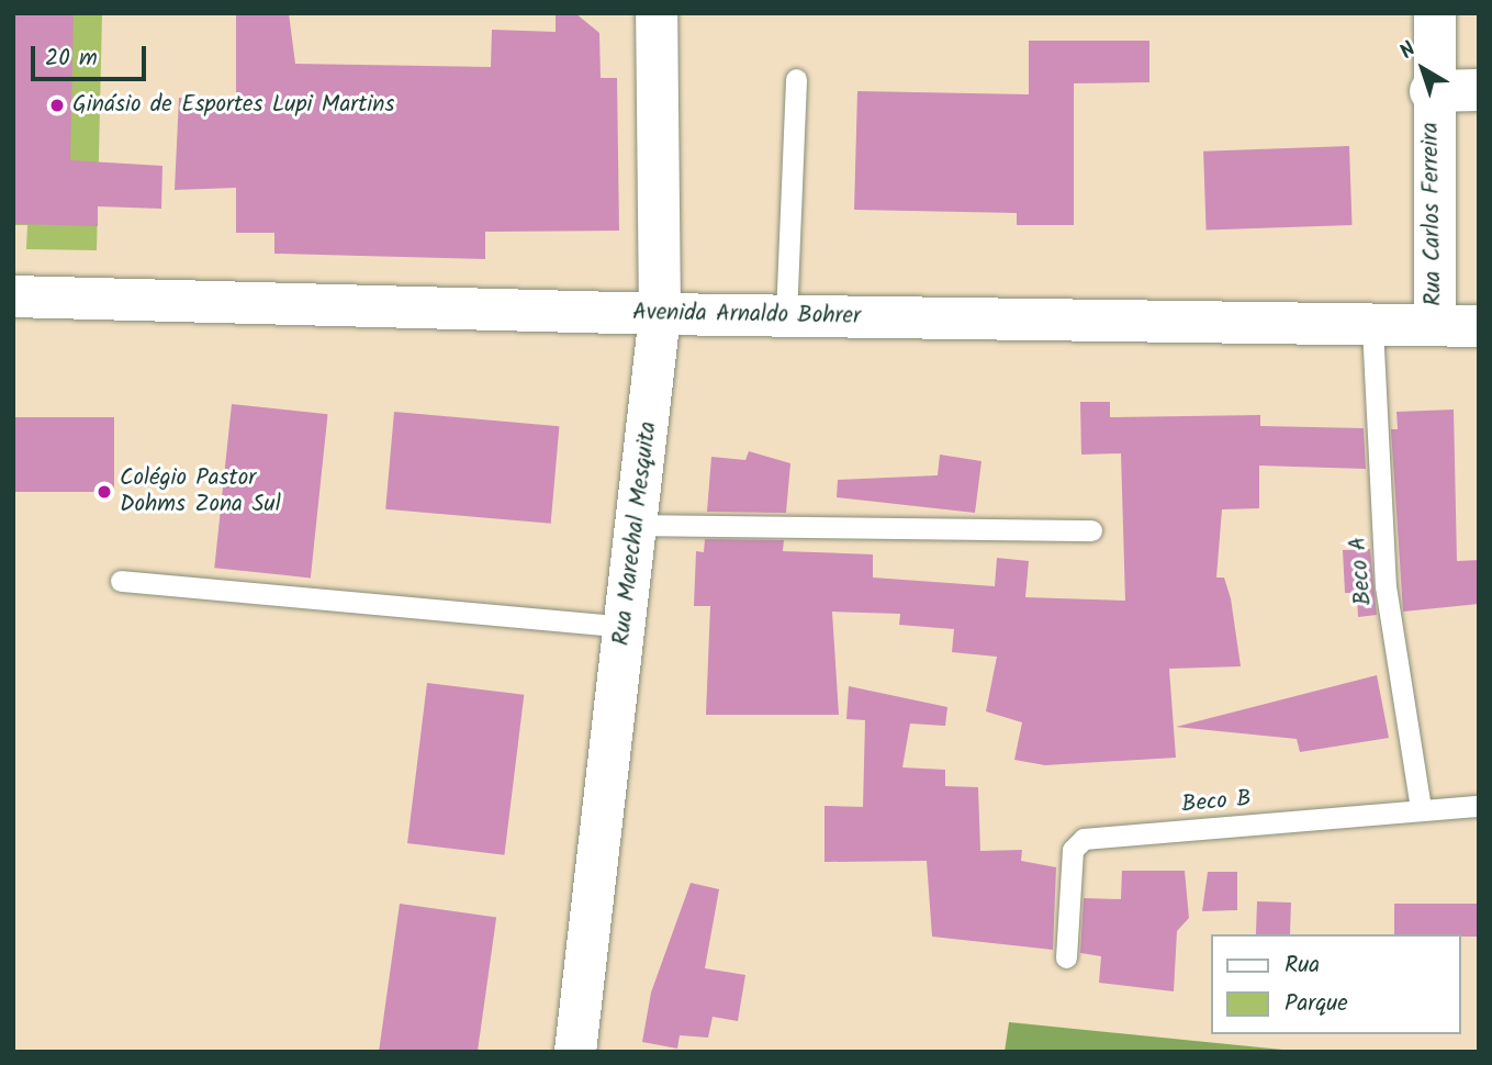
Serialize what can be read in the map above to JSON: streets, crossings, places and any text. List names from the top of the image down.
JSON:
{
  "streets": {
    "street": ["Rua Carlos Ferreira", "Avenida Arnaldo Bohrer", "Rua Marechal Mesquita"],
    "lane": ["Beco A", "Beco B"]
  },
  "crossings": [
    ["Rua Carlos Ferreira", "Avenida Arnaldo Bohrer"],
    ["Avenida Arnaldo Bohrer", "Rua Marechal Mesquita"],
    ["Avenida Arnaldo Bohrer", "Beco A"],
    ["Beco A", "Beco B"]
  ],
  "places": ["Ginásio de Esportes Lupi Martins", "Colégio Pastor Dohms Zona Sul"],
  "legend": ["Rua", "Parque"],
  "scale_bar": "20 m",
  "north": "top left"
}
